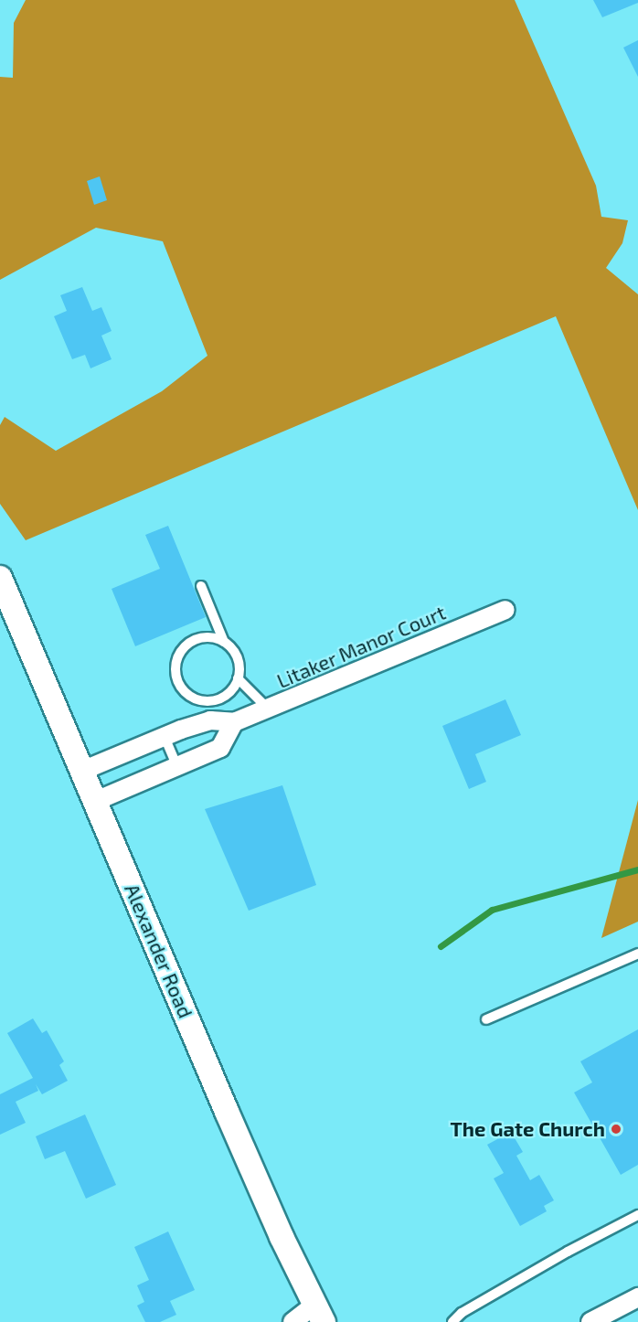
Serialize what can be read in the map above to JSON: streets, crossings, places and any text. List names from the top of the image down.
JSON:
{
  "streets": {
    "street": ["Litaker Manor Court", "Alexander Road"]
  },
  "crossings": [
    ["Litaker Manor Court", "Alexander Road"]
  ],
  "places": ["The Gate Church"]
}
